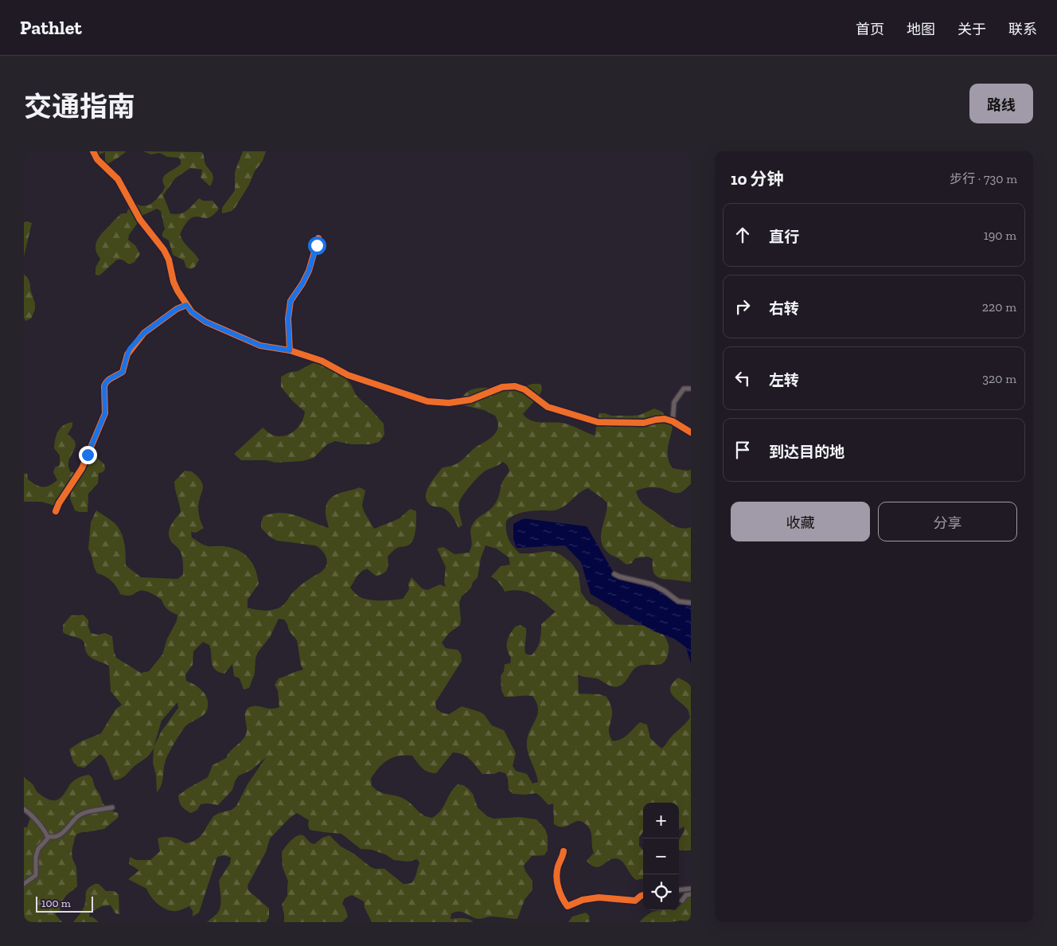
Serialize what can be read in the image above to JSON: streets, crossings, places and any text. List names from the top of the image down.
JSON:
{
  "scale_bar": "100 m",
  "page": {
    "header": "Pathlet",
    "nav": [
      "首页",
      "地图",
      "关于",
      "联系"
    ],
    "title": "交通指南",
    "buttons": [
      "路线",
      ["收藏", "分享"]
    ],
    "heading": ["10 分钟", "步行 · 730 m"],
    "list": [
      ["直行", "190 m"],
      ["右转", "220 m"],
      ["左转", "320 m"],
      "到达目的地"
    ],
    "map_buttons": ["+", "−"],
    "scale": "100 m"
  }
}
